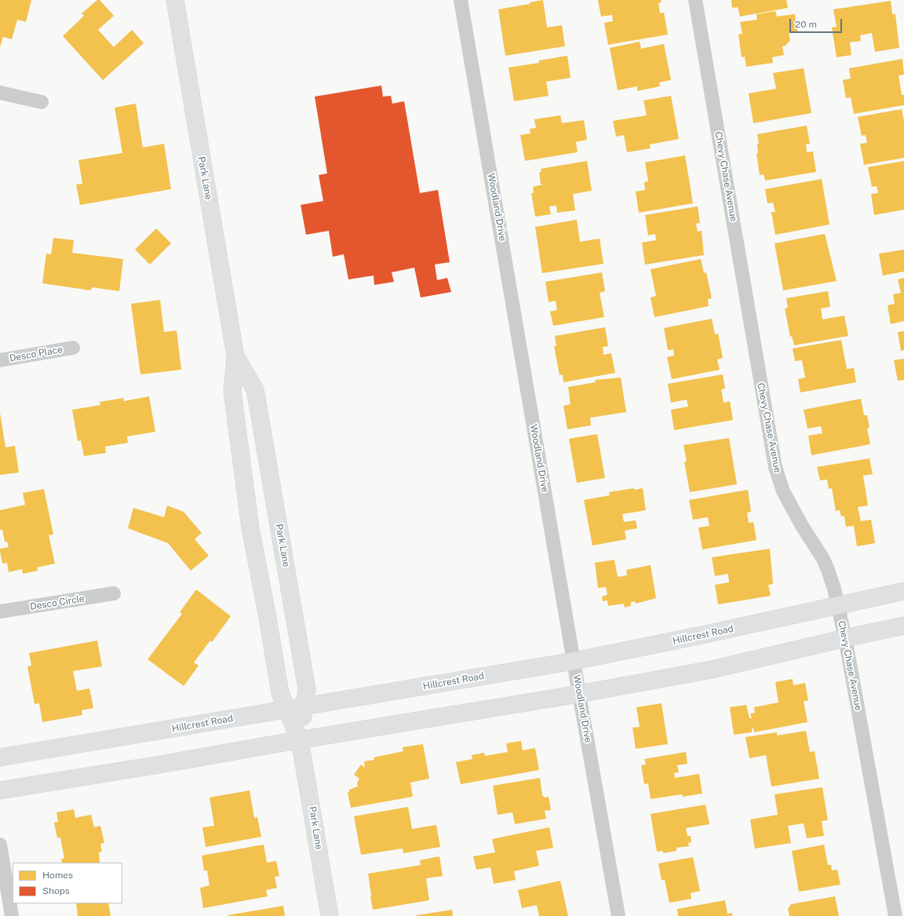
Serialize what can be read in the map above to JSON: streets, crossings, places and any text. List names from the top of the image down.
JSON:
{
  "streets": {
    "main road": ["Park Lane", "Hillcrest Road"],
    "street": [
      "Chevy Chase Avenue",
      "Woodland Drive",
      "Desco Place",
      "Desco Circle"
    ]
  },
  "crossings": [
    ["Chevy Chase Avenue", "Hillcrest Road"],
    ["Park Lane", "Hillcrest Road"],
    ["Woodland Drive", "Hillcrest Road"]
  ],
  "legend": ["Homes", "Shops"],
  "scale_bar": "20 m"
}
